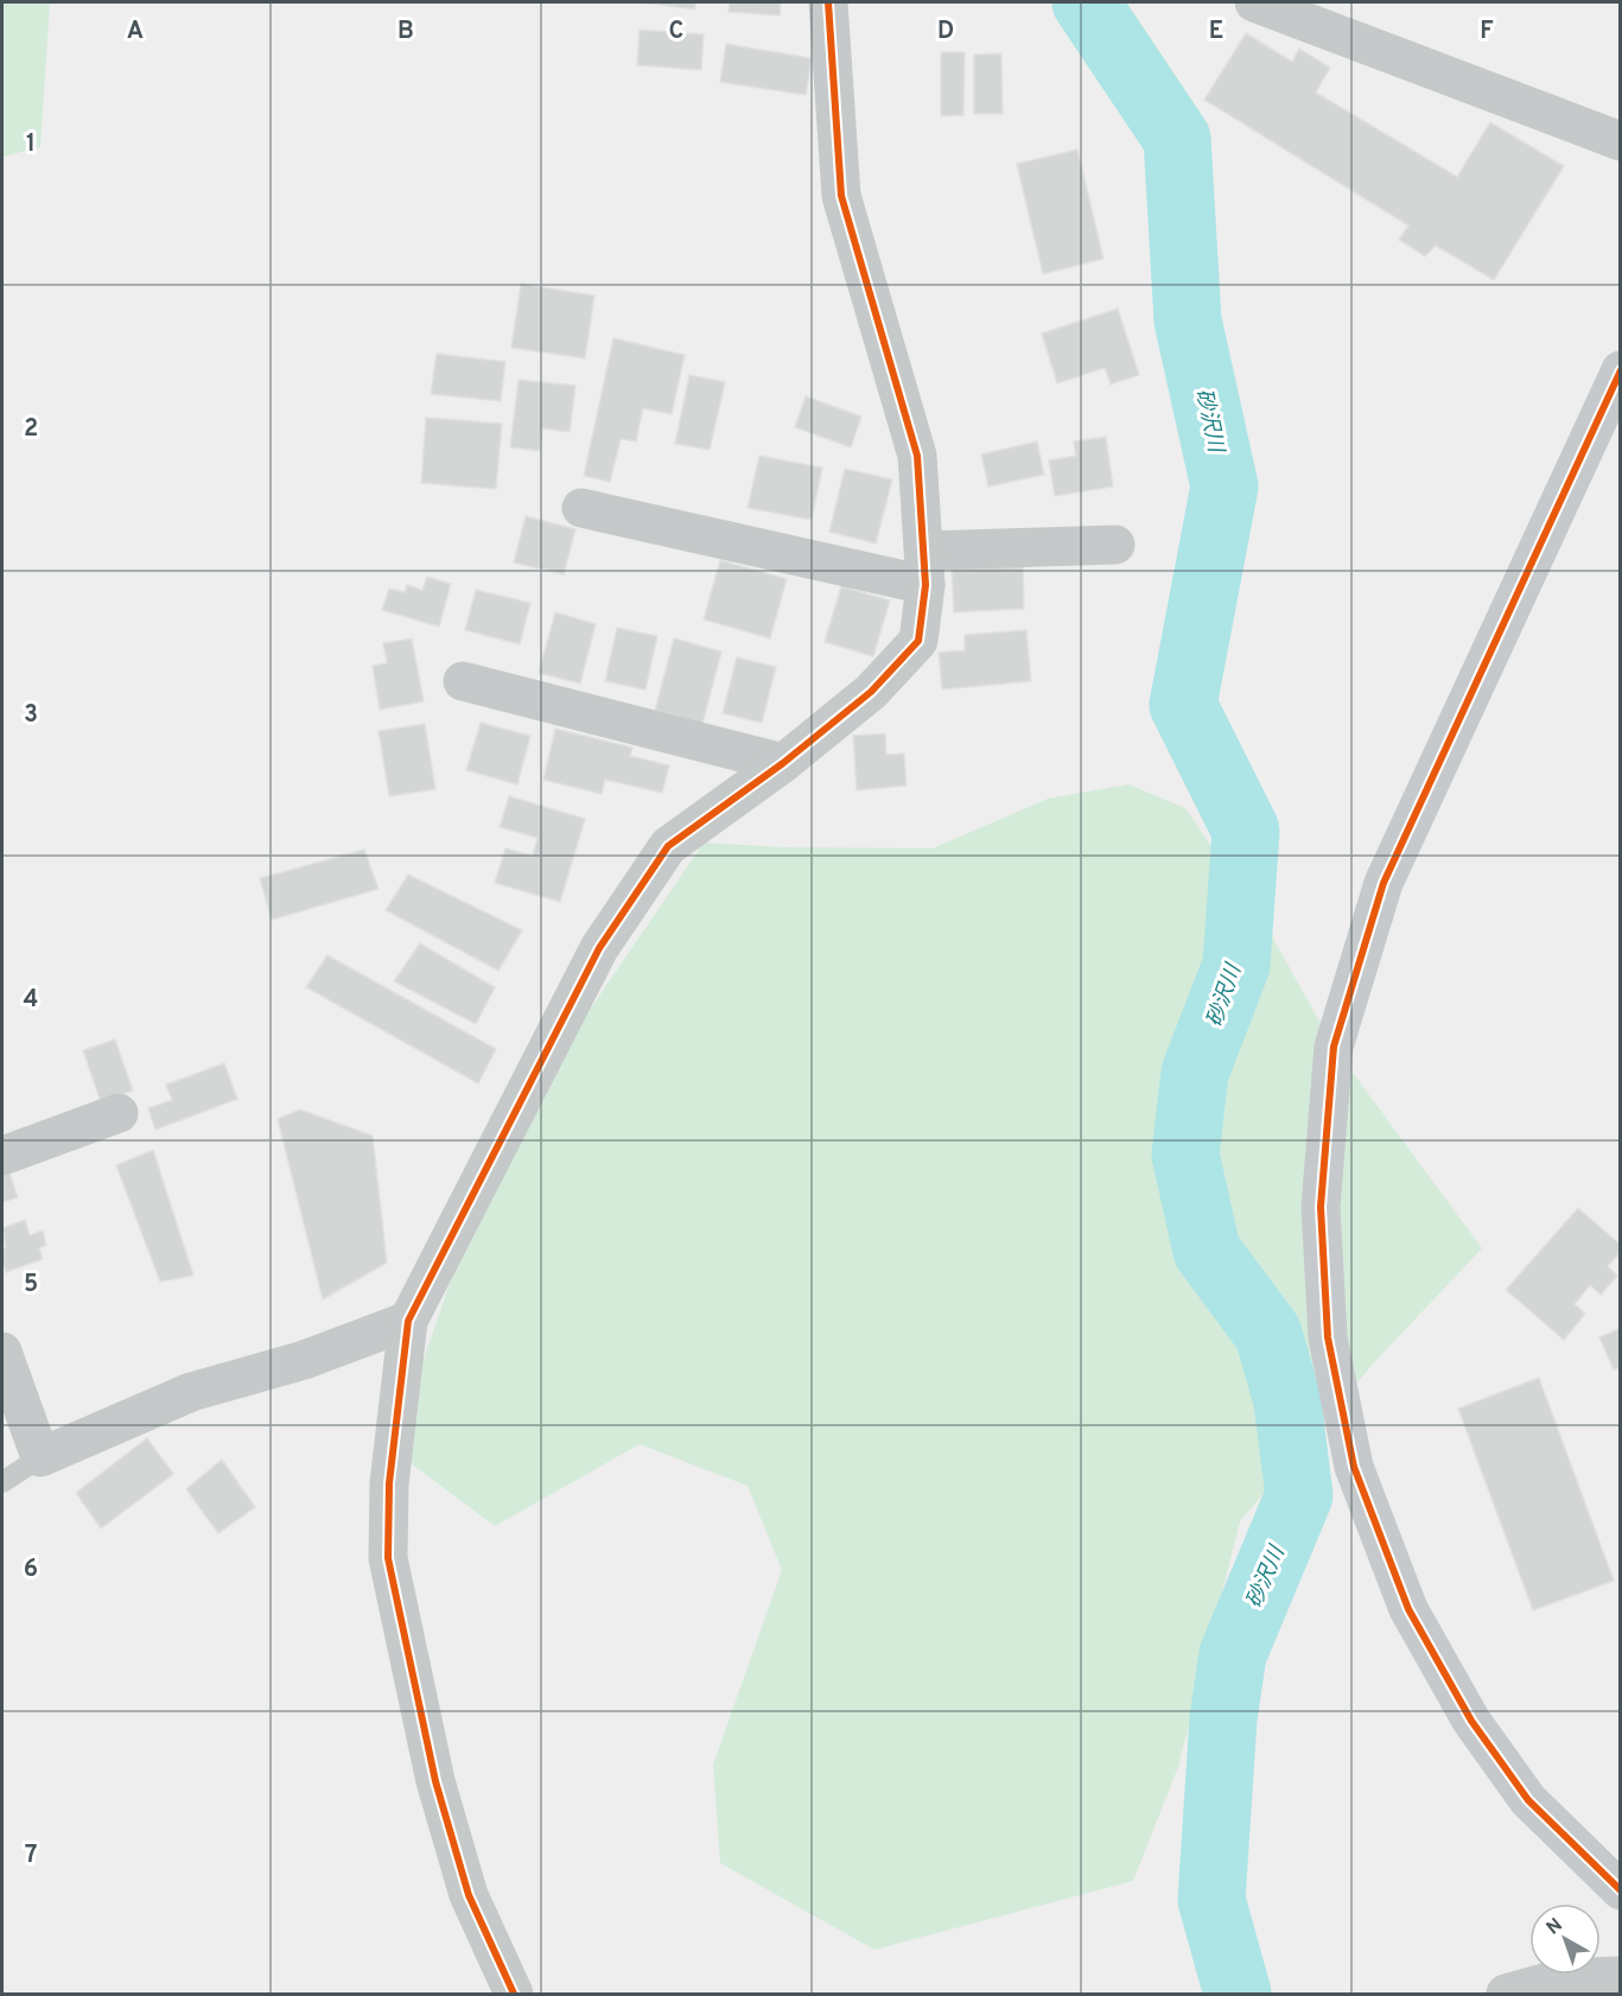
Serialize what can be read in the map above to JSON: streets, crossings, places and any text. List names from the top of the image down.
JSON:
{
  "water": ["砂沢川"],
  "north": "top left",
  "grid": {
    "columns": [
      "A",
      "B",
      "C",
      "D",
      "E",
      "F"
    ],
    "rows": [
      "1",
      "2",
      "3",
      "4",
      "5",
      "6",
      "7"
    ]
  }
}
